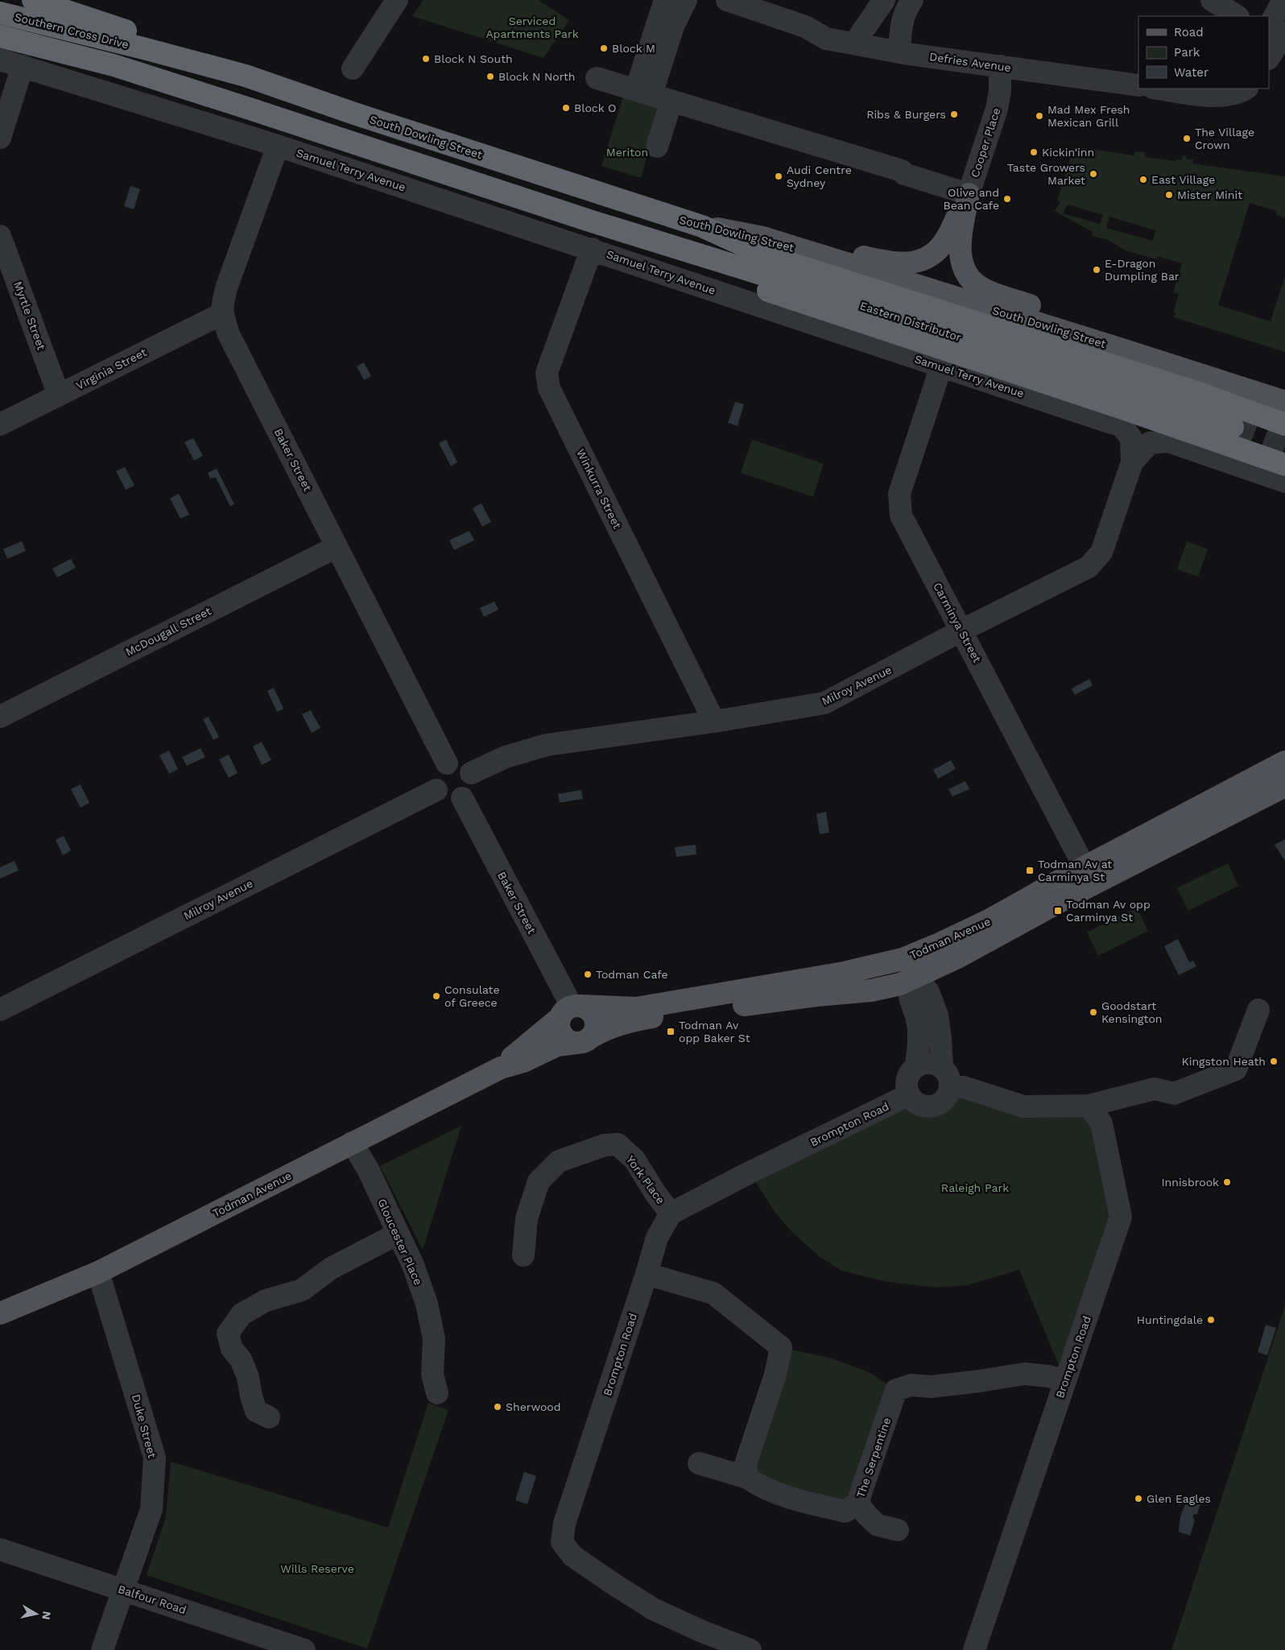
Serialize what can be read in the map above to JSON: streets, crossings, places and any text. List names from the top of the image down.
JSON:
{
  "streets": {
    "highway": ["Southern Cross Drive", "South Dowling Street", "Eastern Distributor"],
    "main road": ["Todman Avenue"],
    "street": [
      "Defries Avenue",
      "Cooper Place",
      "Samuel Terry Avenue",
      "Myrtle Street",
      "Virginia Street",
      "Baker Street",
      "Winkurra Street",
      "Carminya Street",
      "McDougall Street",
      "Milroy Avenue",
      "Brompton Road",
      "York Place",
      "Gloucester Place",
      "Duke Street",
      "The Serpentine",
      "Balfour Road"
    ]
  },
  "crossings": [
    ["Southern Cross Drive", "South Dowling Street"],
    ["Southern Cross Drive", "Eastern Distributor"],
    ["Defries Avenue", "Cooper Place"],
    ["South Dowling Street", "Eastern Distributor"],
    ["Samuel Terry Avenue", "Baker Street"],
    ["Samuel Terry Avenue", "Winkurra Street"],
    ["Samuel Terry Avenue", "Carminya Street"],
    ["Samuel Terry Avenue", "Milroy Avenue"],
    ["Myrtle Street", "Virginia Street"],
    ["Virginia Street", "Baker Street"],
    ["Baker Street", "McDougall Street"],
    ["Baker Street", "Milroy Avenue"],
    ["Baker Street", "Todman Avenue"],
    ["Winkurra Street", "Milroy Avenue"],
    ["Carminya Street", "Milroy Avenue"],
    ["Carminya Street", "Todman Avenue"],
    ["Todman Avenue", "Gloucester Place"],
    ["Todman Avenue", "Duke Street"],
    ["Brompton Road", "York Place"],
    ["Brompton Road", "The Serpentine"],
    ["Duke Street", "Balfour Road"]
  ],
  "parks": [
    "Serviced Apartments Park",
    "Meriton",
    "Raleigh Park",
    "Wills Reserve"
  ],
  "places": {
    "other": [
      "Block M",
      "Block N South",
      "Block N North",
      "Block O",
      "Ribs & Burgers",
      "Mad Mex Fresh Mexican Grill",
      "The Village Crown",
      "Kickin'inn",
      "Taste Growers Market",
      "Audi Centre Sydney",
      "East Village",
      "Mister Minit",
      "Olive and Bean Cafe",
      "E-Dragon Dumpling Bar",
      "Todman Cafe",
      "Consulate of Greece",
      "Goodstart Kensington",
      "Kingston Heath",
      "Innisbrook",
      "Huntingdale",
      "Sherwood",
      "Glen Eagles"
    ],
    "transit": ["Todman Av at Carminya St", "Todman Av opp Carminya St", "Todman Av opp Baker St"]
  },
  "legend": ["Road", "Park", "Water"],
  "north": "right"
}
